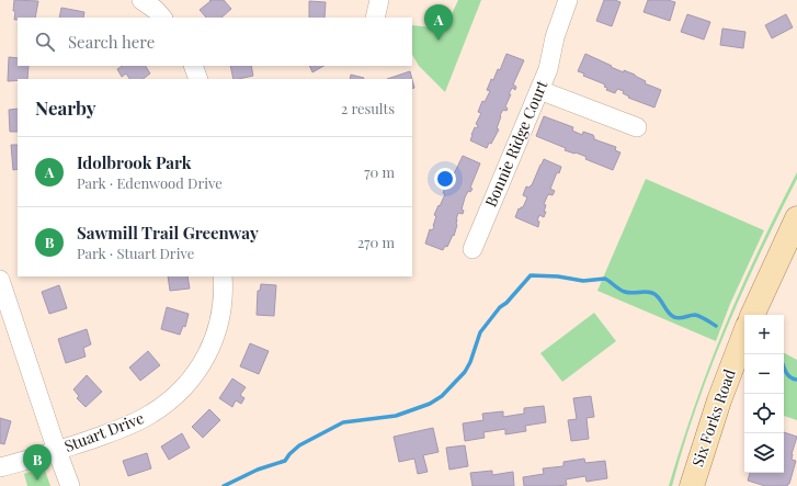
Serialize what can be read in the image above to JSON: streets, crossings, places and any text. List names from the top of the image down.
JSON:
{
  "streets": {
    "main road": ["Six Forks Road"],
    "street": ["Bonnie Ridge Court", "Stuart Drive"]
  },
  "page": {
    "pins": ["A", "B"],
    "search": "Search here",
    "heading": ["Nearby", "2 results"],
    "list": [
      {
        "mark": "A",
        "name": "Idolbrook Park",
        "note": "Park · Edenwood Drive",
        "value": "70 m"
      },
      {
        "mark": "B",
        "name": "Sawmill Trail Greenway",
        "note": "Park · Stuart Drive",
        "value": "270 m"
      }
    ],
    "map_buttons": ["+", "−"]
  }
}
